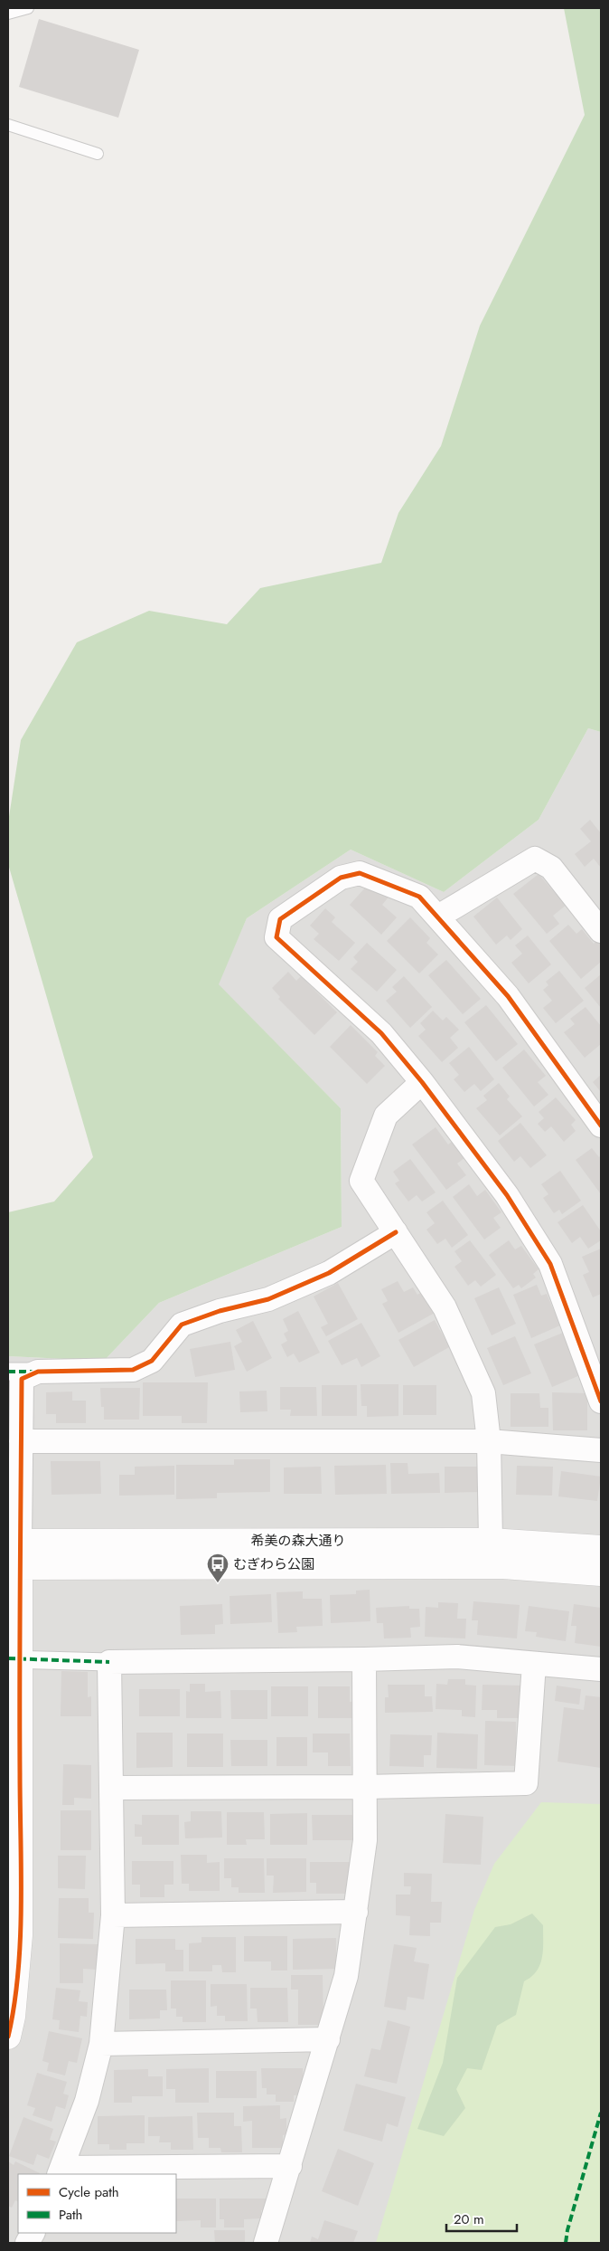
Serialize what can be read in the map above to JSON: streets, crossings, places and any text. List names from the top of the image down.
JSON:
{
  "streets": {
    "street": ["希美の森大通り"]
  },
  "places": {
    "bus stop": ["むぎわら公園"]
  },
  "legend": ["Cycle path", "Path"],
  "scale_bar": "20 m"
}
